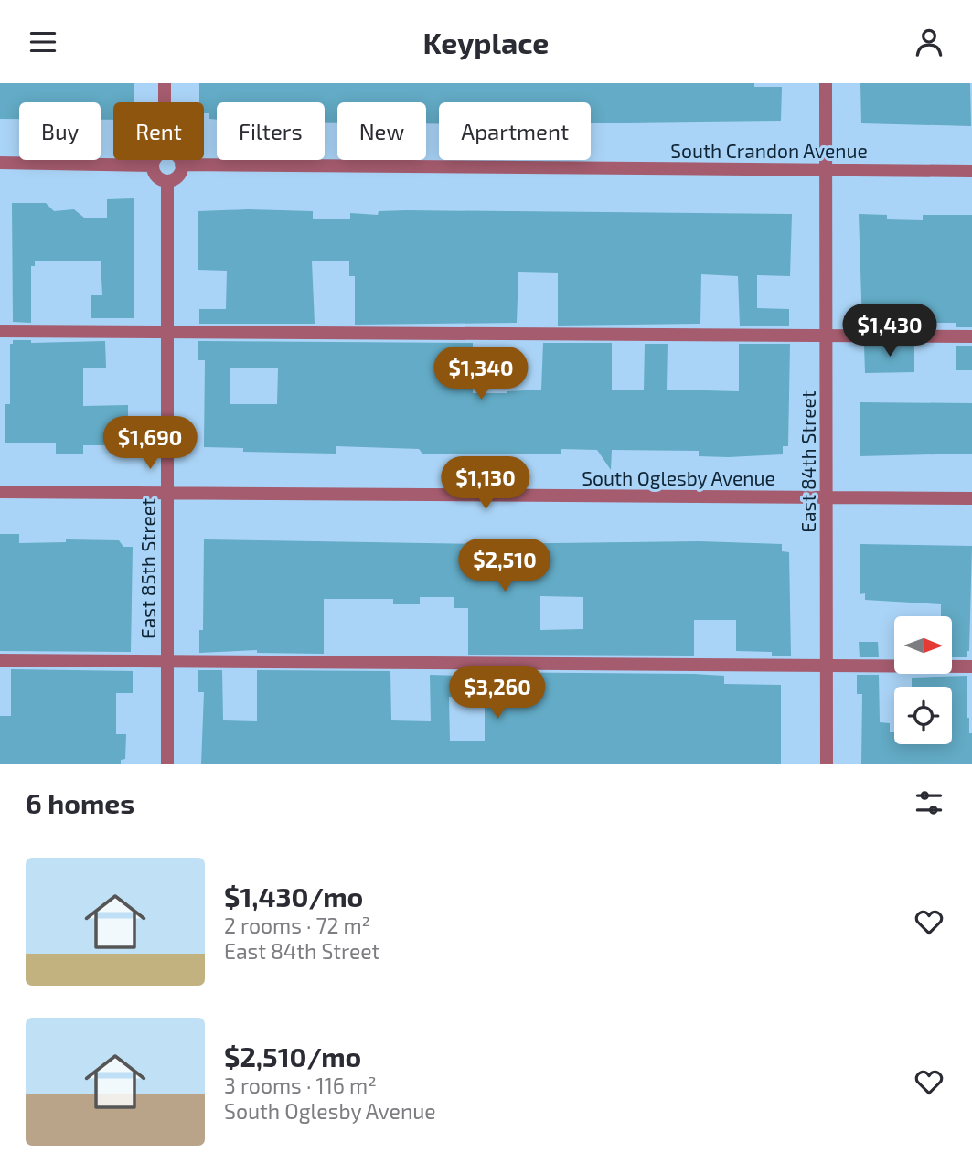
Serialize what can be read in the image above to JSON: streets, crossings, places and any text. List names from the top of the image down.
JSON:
{
  "streets": {
    "street": [
      "South Crandon Avenue",
      "East 84th Street",
      "South Oglesby Avenue",
      "East 85th Street"
    ]
  },
  "crossings": [
    ["South Crandon Avenue", "East 84th Street"],
    ["East 84th Street", "South Oglesby Avenue"],
    ["South Oglesby Avenue", "East 85th Street"]
  ],
  "north": "right",
  "page": {
    "header": "Keyplace",
    "chip": [
      "Buy",
      "Rent",
      "Filters",
      "New",
      "Apartment"
    ],
    "price": [
      "$1,430",
      "$1,340",
      "$1,690",
      "$1,130",
      "$2,510",
      "$3,260"
    ],
    "heading": "6 homes",
    "list": [
      {
        "name": "$1,430/mo",
        "note": "2 rooms · 72 m² · East 84th Street"
      },
      {
        "name": "$2,510/mo",
        "note": "3 rooms · 116 m² · South Oglesby Avenue"
      }
    ]
  }
}
